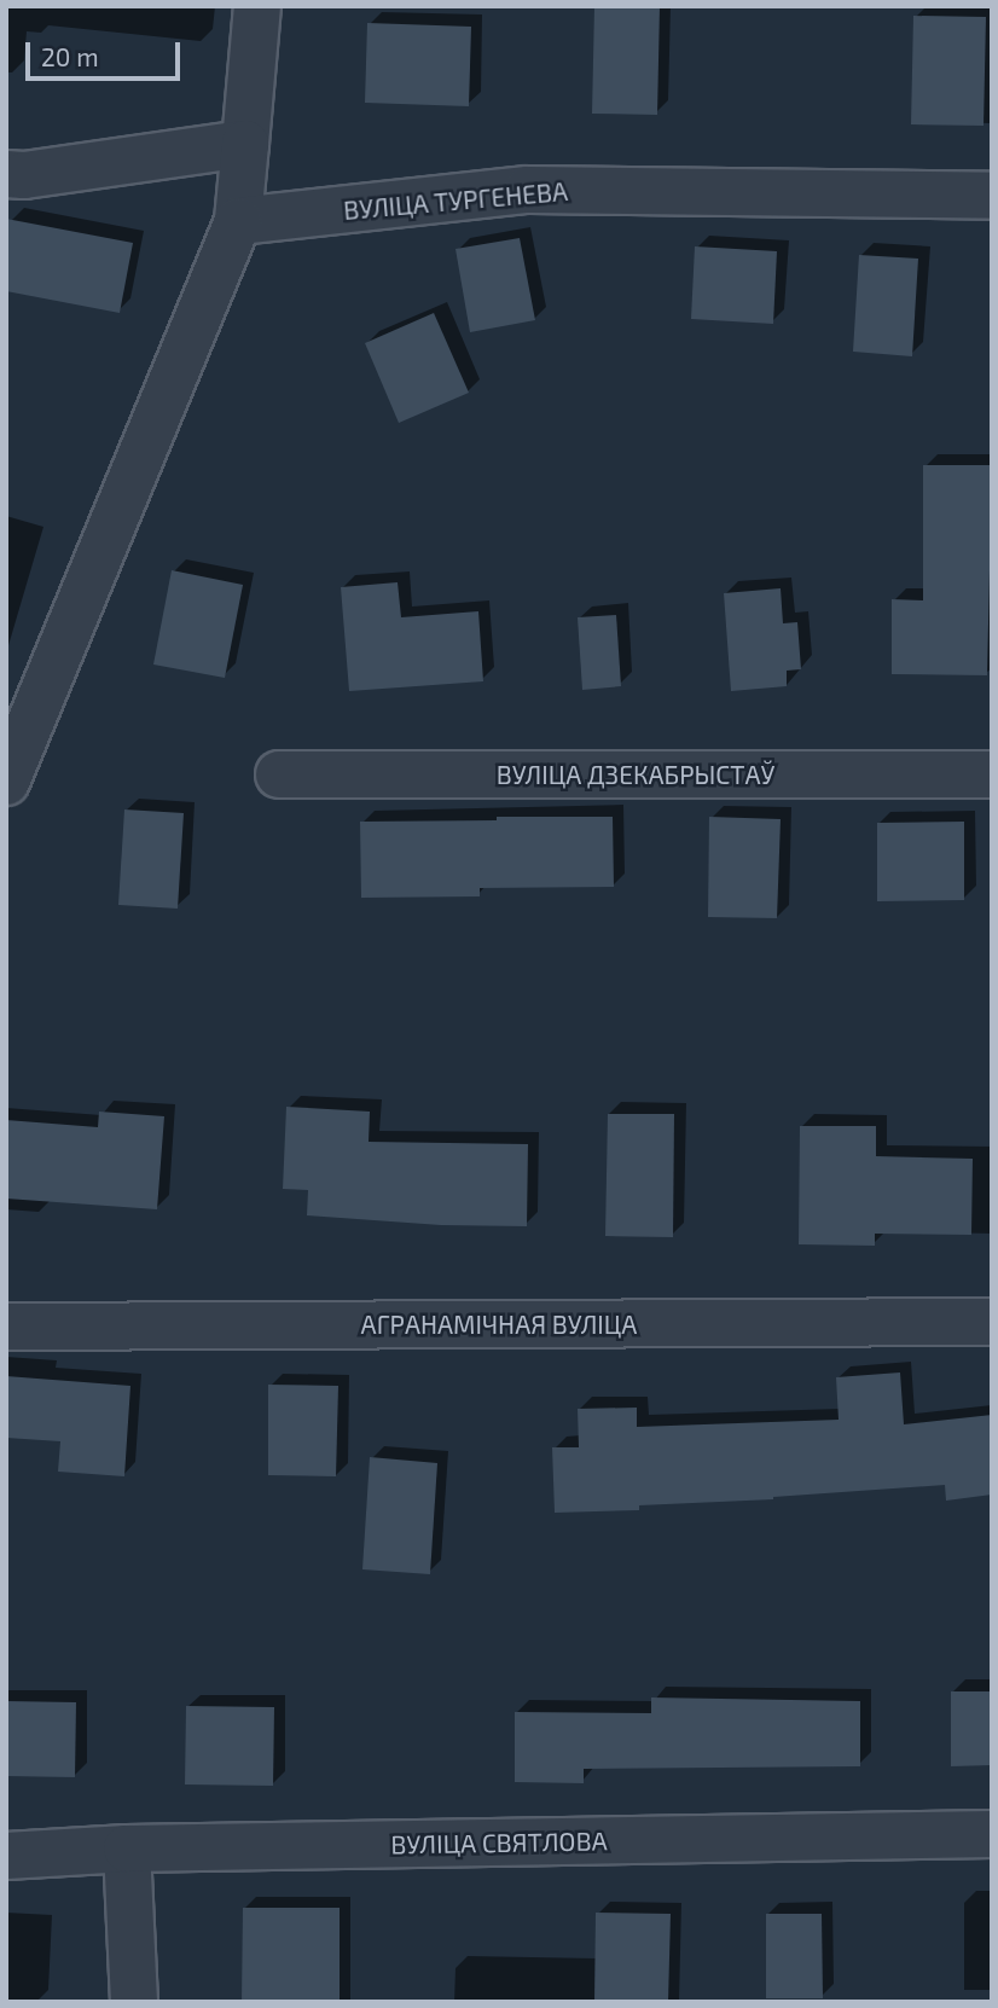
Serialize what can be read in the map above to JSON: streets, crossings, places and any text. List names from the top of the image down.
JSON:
{
  "streets": {
    "street": [
      "ВУЛІЦА ТУРГЕНЕВА",
      "ВУЛІЦА ДЗЕКАБРЫСТАЎ",
      "АГРАНАМІЧНАЯ ВУЛІЦА",
      "ВУЛІЦА СВЯТЛОВА"
    ]
  },
  "scale_bar": "20 m"
}
